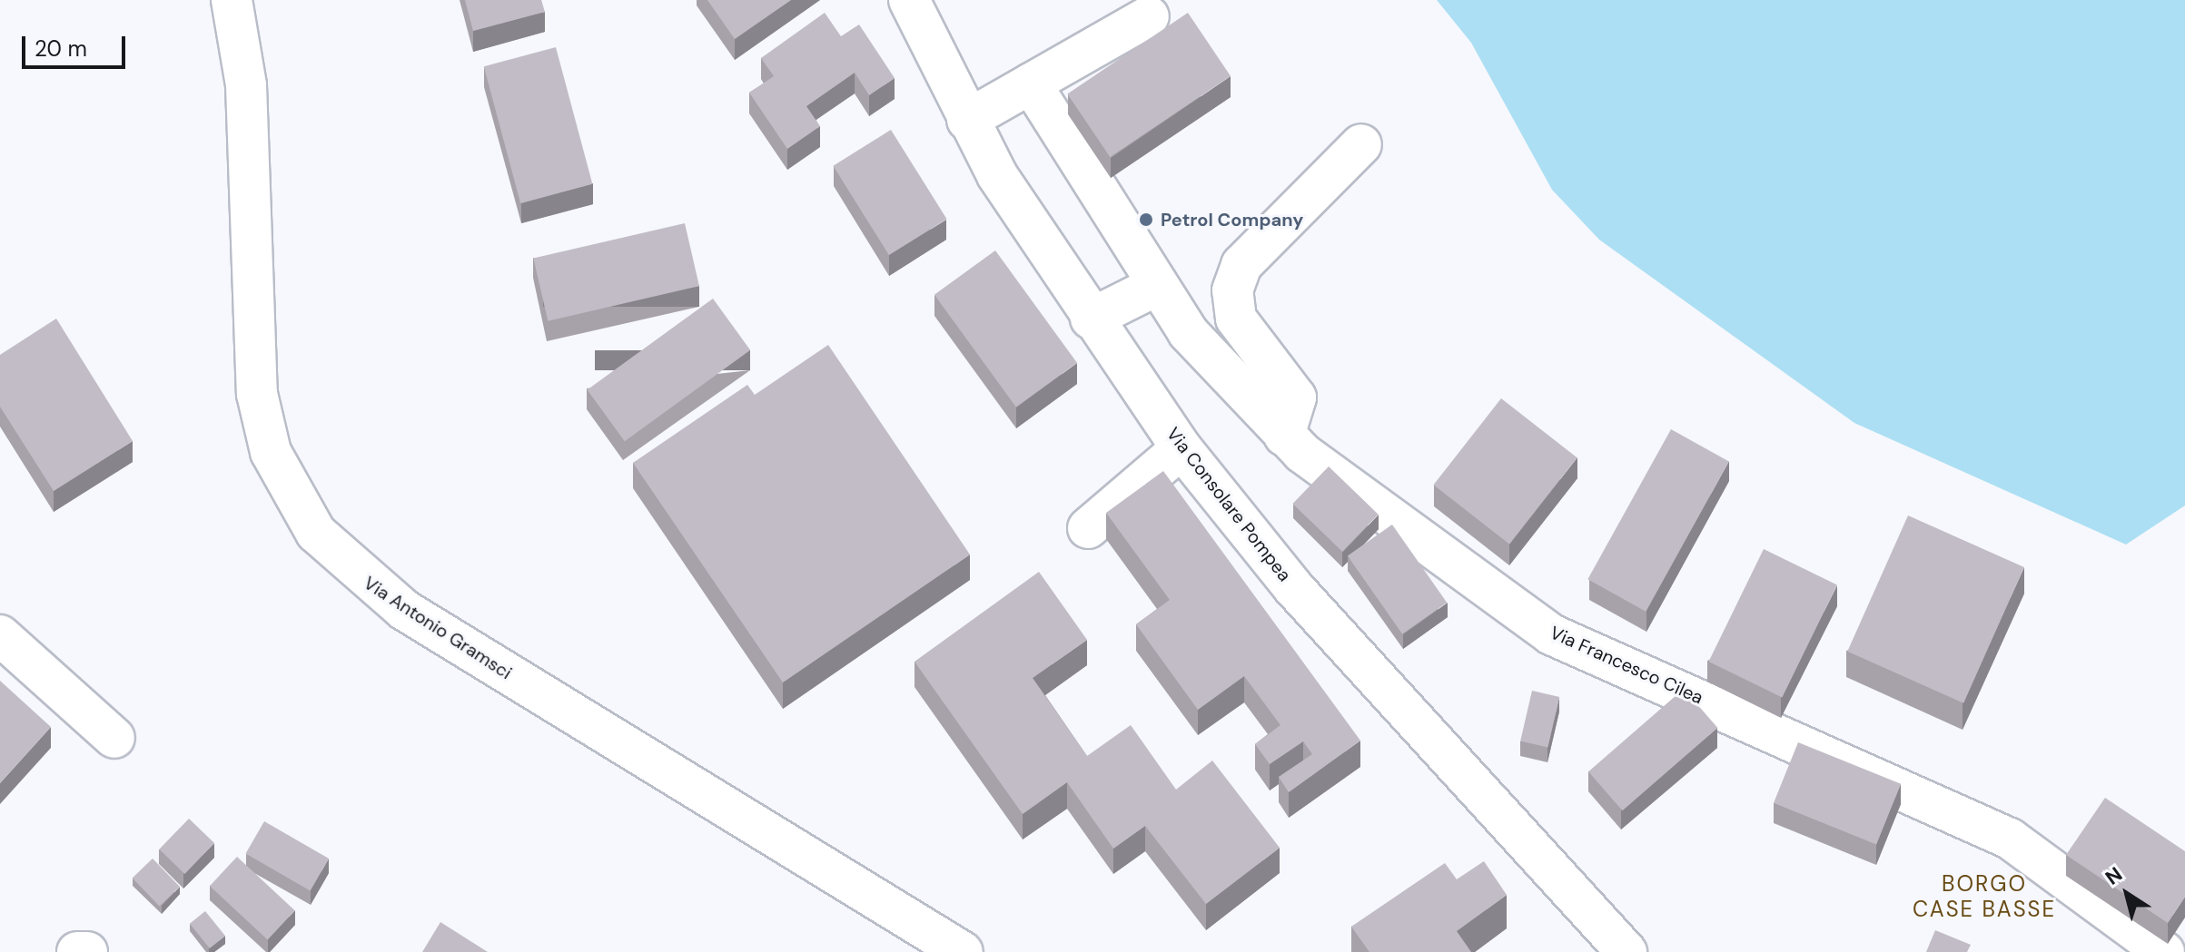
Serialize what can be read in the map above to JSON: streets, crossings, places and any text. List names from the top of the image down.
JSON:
{
  "streets": {
    "main road": ["Via Consolare Pompea", "Via Antonio Gramsci", "Via Francesco Cilea"]
  },
  "districts": ["BORGO CASE BASSE"],
  "places": ["Petrol Company"],
  "scale_bar": "20 m",
  "north": "top left"
}
